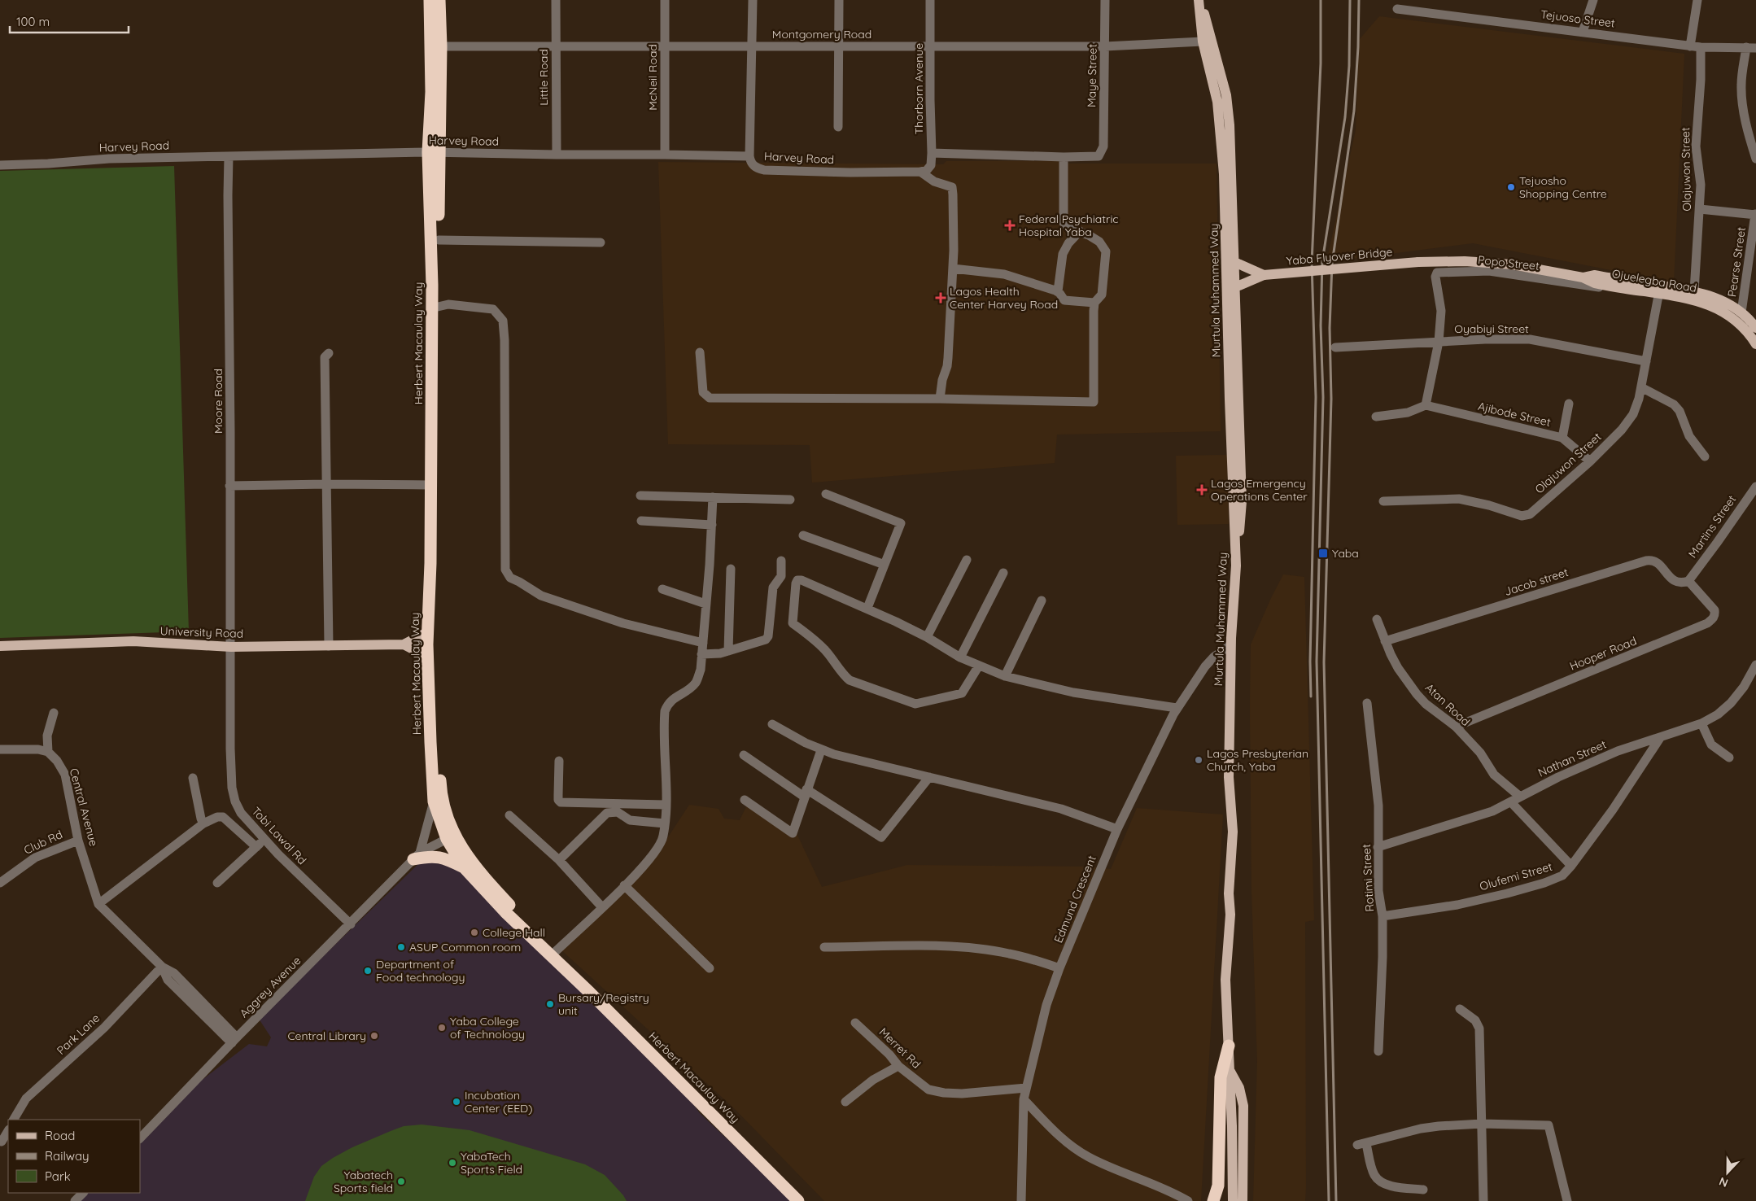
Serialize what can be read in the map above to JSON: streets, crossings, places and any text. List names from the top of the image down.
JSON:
{
  "streets": {
    "highway": ["Herbert Macaulay Way"],
    "main road": [
      "Yaba Flyover Bridge",
      "Ojuelegba Road",
      "Murtula Muhammed Way",
      "University Road"
    ],
    "street": [
      "Tejuoso Street",
      "Montgomery Road",
      "Maye Street",
      "Little Road",
      "McNeil Road",
      "Thorborn Avenue",
      "Harvey Road",
      "Olajuwon Street",
      "Pearse Street",
      "Popo Street",
      "Oyabiyi Street",
      "Moore Road",
      "Ajibode Street",
      "Martins Street",
      "Jacob street",
      "Hooper Road",
      "Atan Road",
      "Nathan Street",
      "Central Avenue",
      "Tobi Lawal Rd",
      "Club Rd",
      "Olufemi Street",
      "Rotimi Street",
      "Edmund Crescent",
      "Aggrey Avenue",
      "Park Lane",
      "Merret Rd"
    ]
  },
  "crossings": [
    ["Tejuoso Street", "Olajuwon Street"],
    ["Montgomery Road", "Maye Street"],
    ["Montgomery Road", "Little Road"],
    ["Montgomery Road", "McNeil Road"],
    ["Montgomery Road", "Thorborn Avenue"],
    ["Montgomery Road", "Murtula Muhammed Way"],
    ["Montgomery Road", "Herbert Macaulay Way"],
    ["Little Road", "Harvey Road"],
    ["McNeil Road", "Harvey Road"],
    ["Thorborn Avenue", "Harvey Road"],
    ["Harvey Road", "Herbert Macaulay Way"],
    ["Harvey Road", "Moore Road"],
    ["Olajuwon Street", "Ojuelegba Road"],
    ["Olajuwon Street", "Oyabiyi Street"],
    ["Olajuwon Street", "Ajibode Street"],
    ["Yaba Flyover Bridge", "Ojuelegba Road"],
    ["Pearse Street", "Ojuelegba Road"],
    ["Popo Street", "Ojuelegba Road"],
    ["Popo Street", "Oyabiyi Street"],
    ["Popo Street", "Ajibode Street"],
    ["Murtula Muhammed Way", "Edmund Crescent"],
    ["Moore Road", "University Road"],
    ["Moore Road", "Tobi Lawal Rd"],
    ["Martins Street", "Jacob street"],
    ["Martins Street", "Hooper Road"],
    ["Jacob street", "Hooper Road"],
    ["Jacob street", "Atan Road"],
    ["University Road", "Tobi Lawal Rd"],
    ["Hooper Road", "Atan Road"],
    ["Atan Road", "Nathan Street"],
    ["Nathan Street", "Olufemi Street"],
    ["Nathan Street", "Rotimi Street"],
    ["Central Avenue", "Club Rd"],
    ["Central Avenue", "Aggrey Avenue"],
    ["Central Avenue", "Park Lane"],
    ["Tobi Lawal Rd", "Aggrey Avenue"],
    ["Olufemi Street", "Rotimi Street"],
    ["Edmund Crescent", "Merret Rd"]
  ],
  "places": {
    "other": [
      "Tejuosho Shopping Centre",
      "Lagos Presbyterian Church, Yaba",
      "College Hall",
      "ASUP Common room",
      "Department of Food technology",
      "Bursary/Registry unit",
      "Yaba College of Technology",
      "Central Library",
      "Incubation Center (EED)",
      "YabaTech Sports Field",
      "Yabatech Sports field"
    ],
    "health": ["Federal Psychiatric Hospital Yaba", "Lagos Health Center Harvey Road", "Lagos Emergency Operations Center"],
    "transit": ["Yaba"]
  },
  "legend": ["Road", "Railway", "Park"],
  "scale_bar": "100 m",
  "north": "bottom"
}
